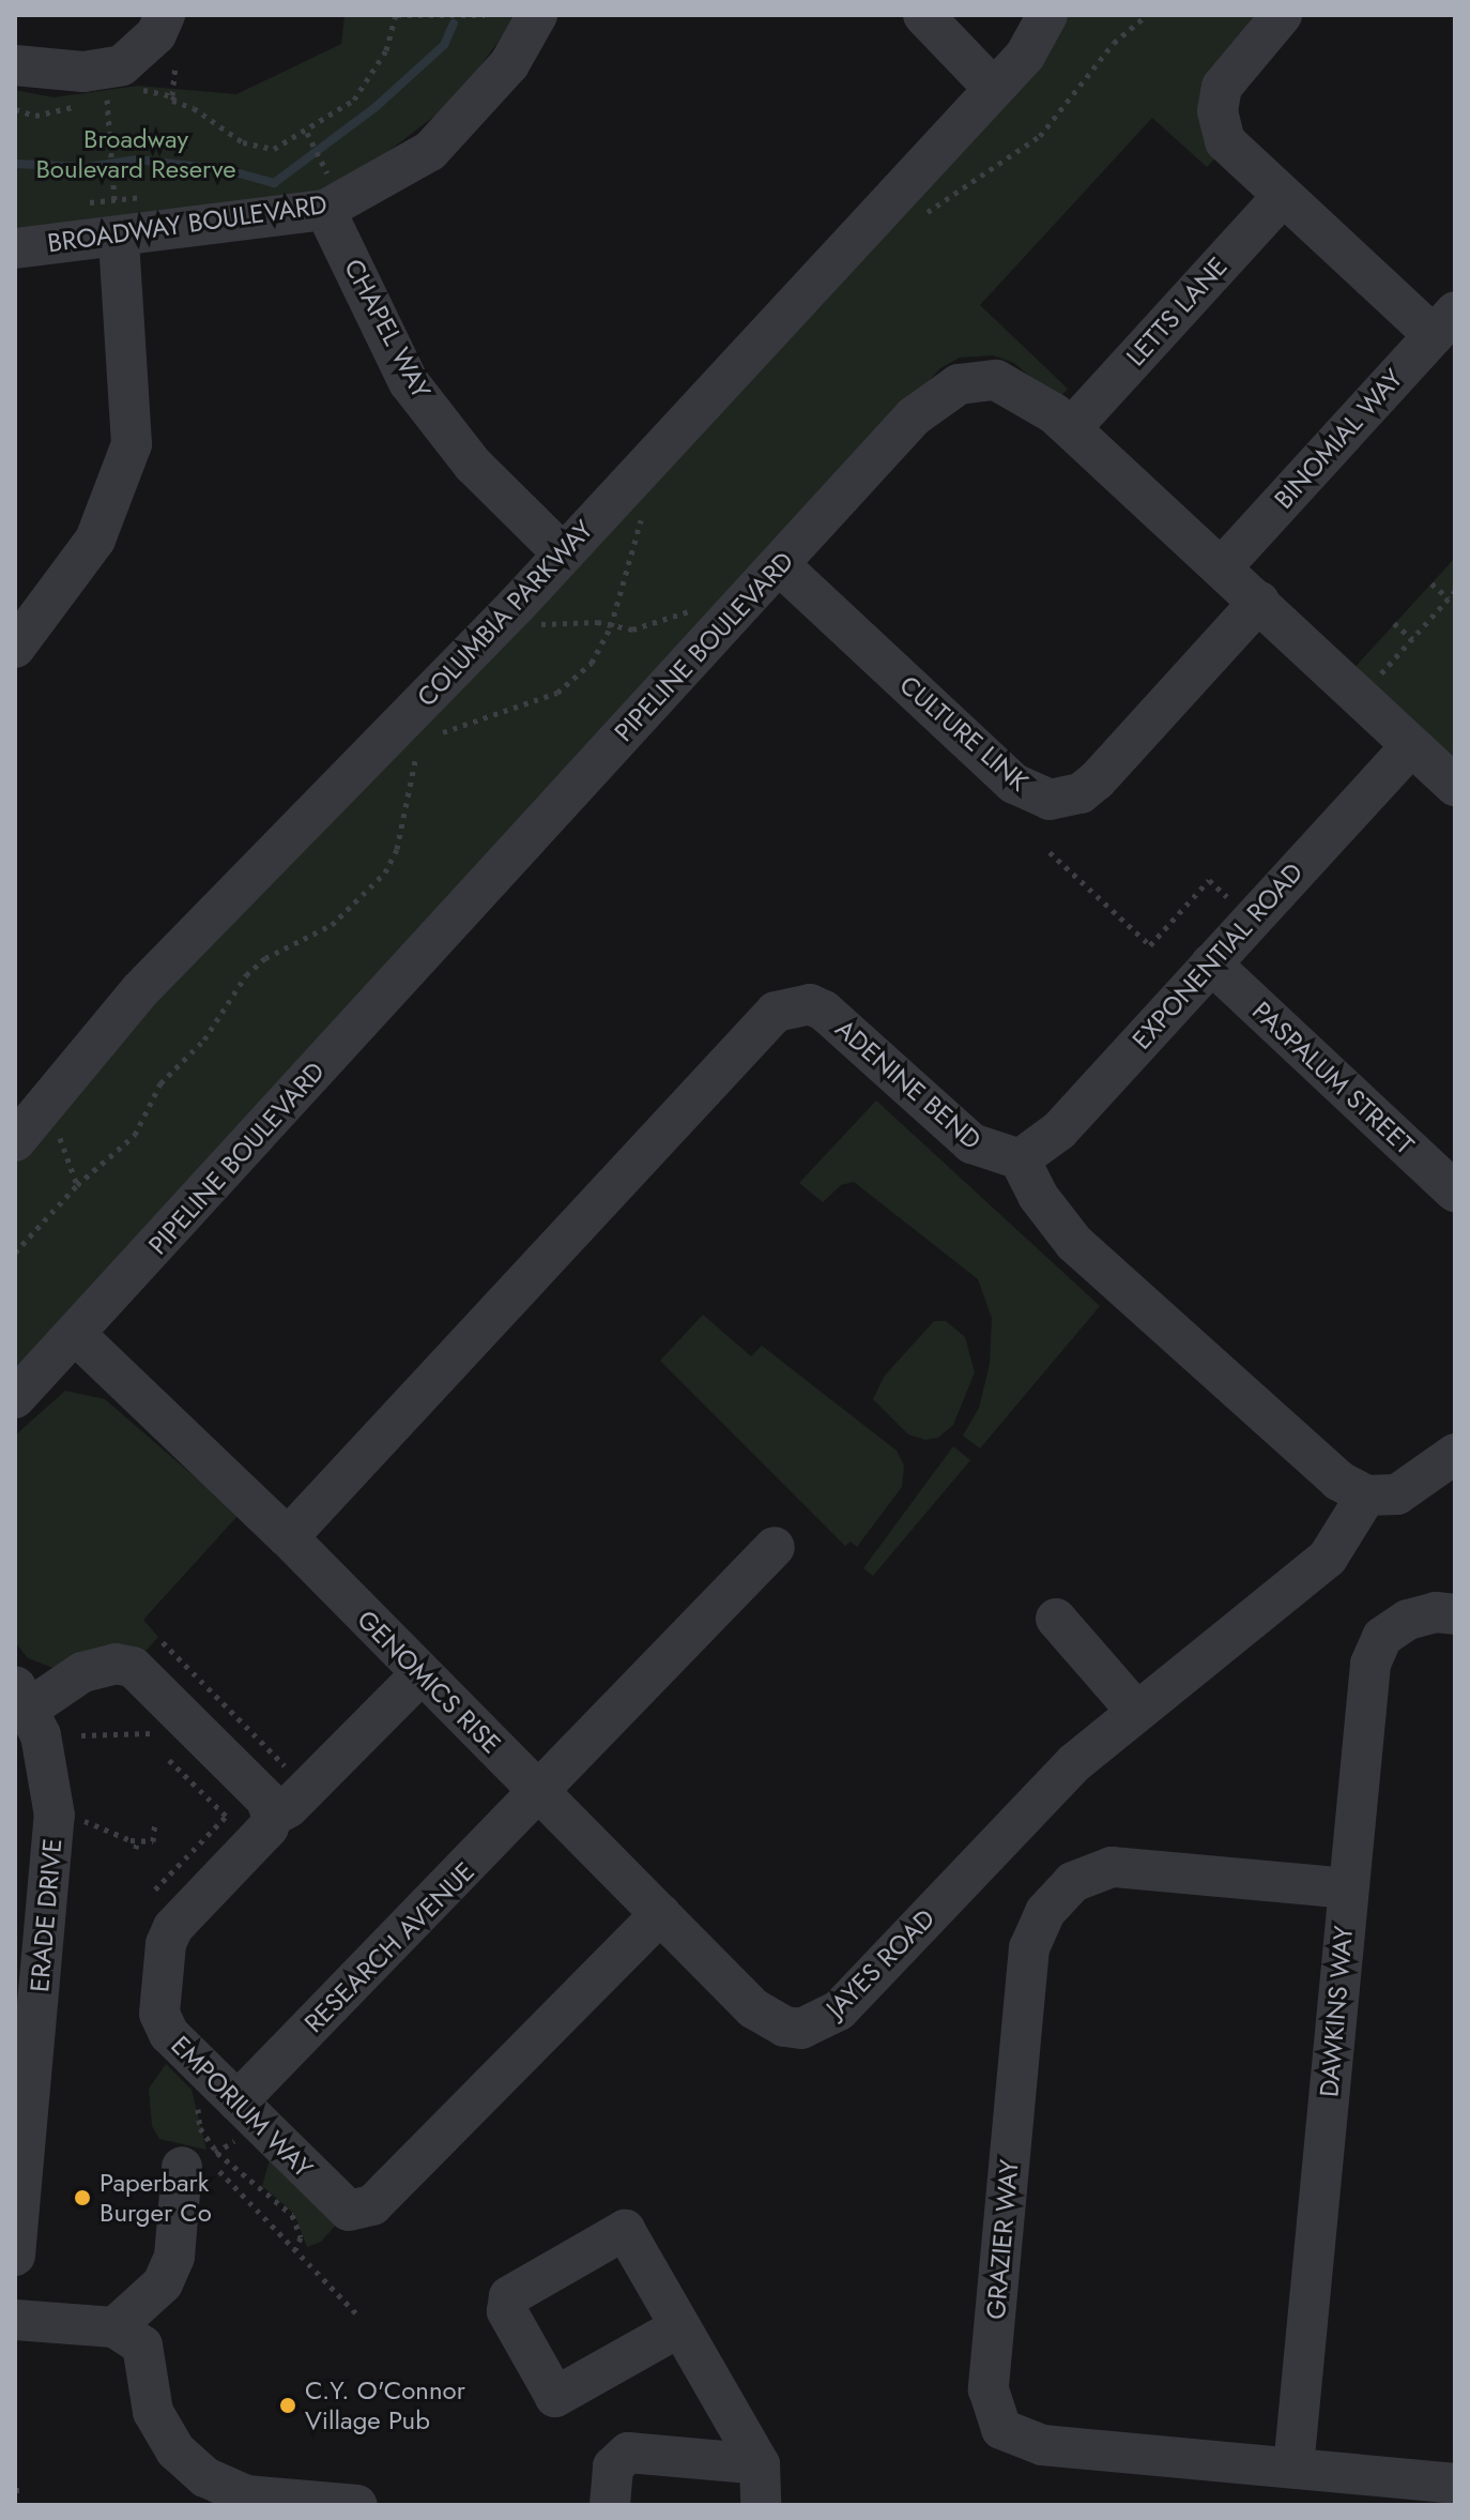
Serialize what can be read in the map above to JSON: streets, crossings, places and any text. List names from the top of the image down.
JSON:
{
  "streets": {
    "street": [
      "BROADWAY BOULEVARD",
      "LETTS LANE",
      "CHAPEL WAY",
      "BINOMIAL WAY",
      "COLUMBIA PARKWAY",
      "PIPELINE BOULEVARD",
      "CULTURE LINK",
      "EXPONENTIAL ROAD",
      "PASPALUM STREET",
      "ADENINE BEND",
      "GENOMICS RISE",
      "ERADE DRIVE",
      "RESEARCH AVENUE",
      "JAYES ROAD",
      "DAWKINS WAY",
      "EMPORIUM WAY",
      "GRAZIER WAY"
    ]
  },
  "crossings": [
    ["BROADWAY BOULEVARD", "CHAPEL WAY"],
    ["LETTS LANE", "PIPELINE BOULEVARD"],
    ["CHAPEL WAY", "COLUMBIA PARKWAY"],
    ["BINOMIAL WAY", "PIPELINE BOULEVARD"],
    ["PIPELINE BOULEVARD", "CULTURE LINK"],
    ["PIPELINE BOULEVARD", "EXPONENTIAL ROAD"],
    ["PIPELINE BOULEVARD", "GENOMICS RISE"],
    ["EXPONENTIAL ROAD", "PASPALUM STREET"],
    ["EXPONENTIAL ROAD", "ADENINE BEND"],
    ["ADENINE BEND", "GENOMICS RISE"],
    ["GENOMICS RISE", "RESEARCH AVENUE"],
    ["GENOMICS RISE", "JAYES ROAD"],
    ["GENOMICS RISE", "EMPORIUM WAY"],
    ["RESEARCH AVENUE", "JAYES ROAD"],
    ["RESEARCH AVENUE", "EMPORIUM WAY"],
    ["JAYES ROAD", "EMPORIUM WAY"],
    ["DAWKINS WAY", "GRAZIER WAY"]
  ],
  "parks": ["Broadway Boulevard Reserve"],
  "places": ["Paperbark Burger Co", "C.Y. O'Connor Village Pub"]
}
